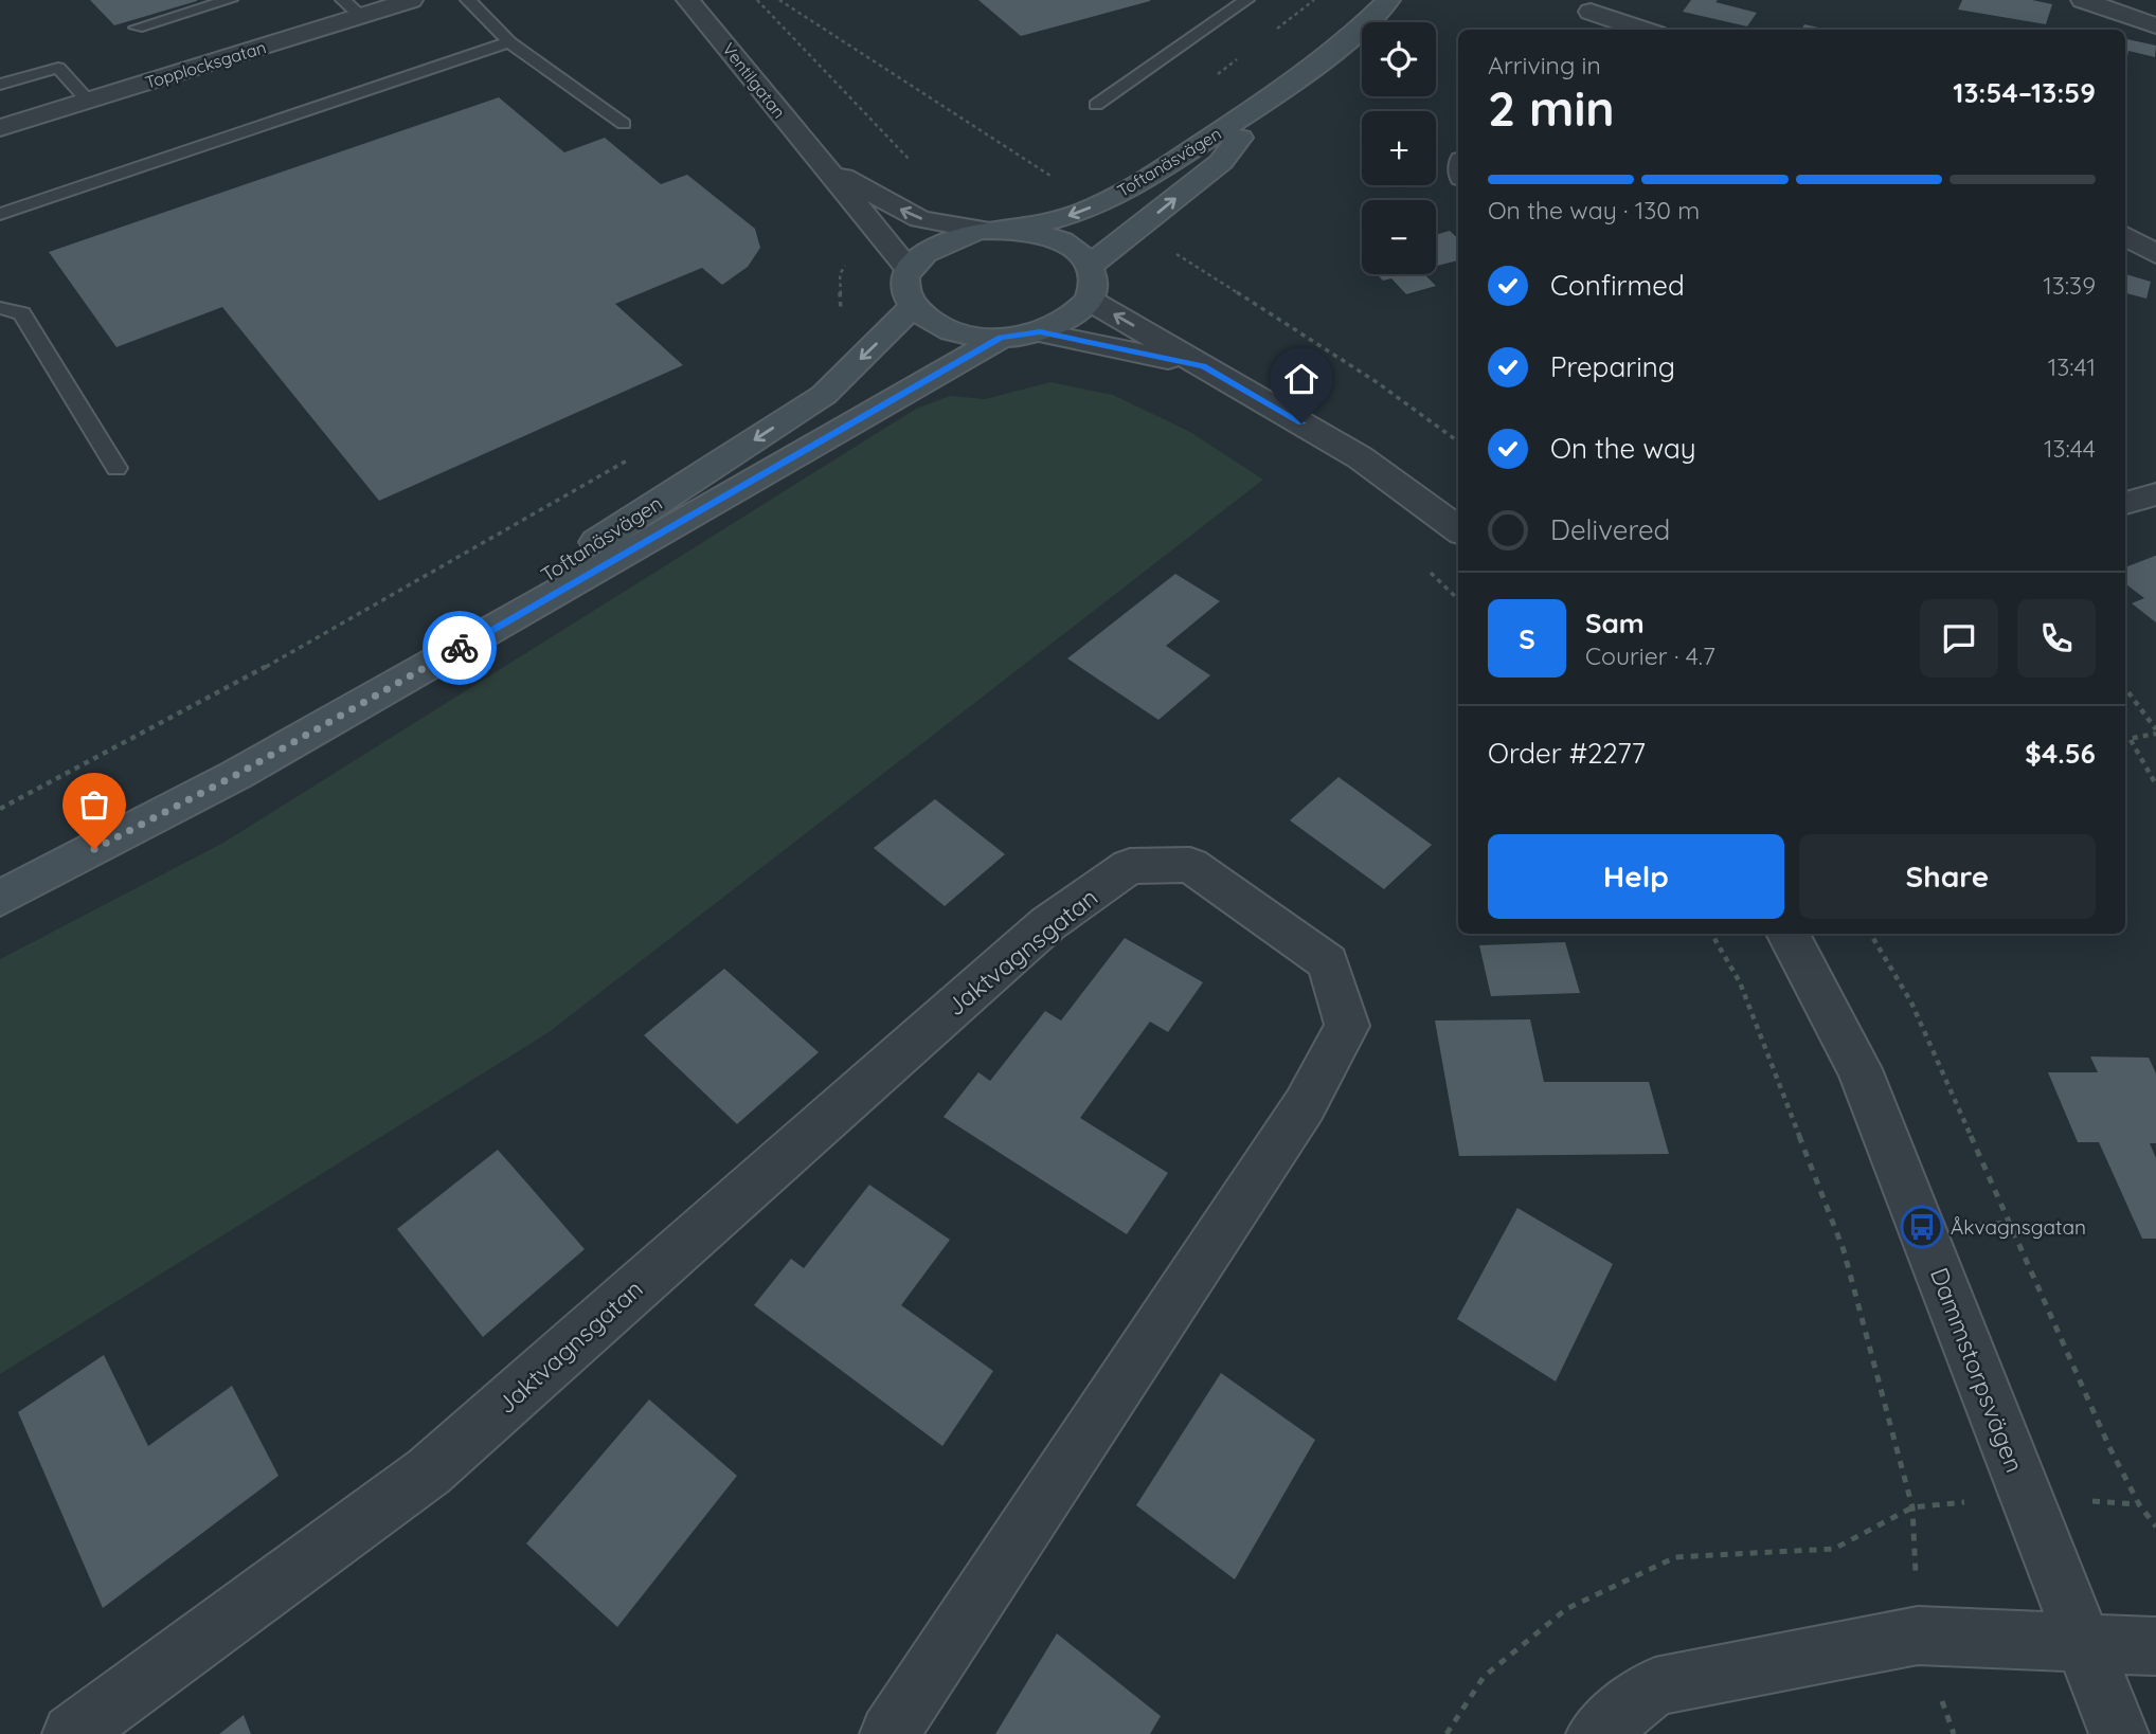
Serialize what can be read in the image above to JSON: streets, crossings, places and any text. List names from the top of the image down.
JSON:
{
  "streets": {
    "street": [
      "Topplocksgatan",
      "Ventilgatan",
      "Toftanäsvägen",
      "Jaktvagnsgatan",
      "Dammstorpsvägen"
    ]
  },
  "crossings": [
    ["Ventilgatan", "Toftanäsvägen"]
  ],
  "places": {
    "bus stop": ["Åkvagnsgatan"]
  },
  "page": {
    "map_buttons": ["+", "−"],
    "heading": ["2 min", "Arriving in", "13:54–13:59"],
    "panel": [
      "Sam",
      "Courier · 4.7",
      "Order #2277",
      "$4.56"
    ],
    "bar": "On the way · 130 m",
    "list": [
      ["Confirmed", "13:39"],
      ["Preparing", "13:41"],
      ["On the way", "13:44"],
      "Delivered"
    ],
    "round": "S",
    "buttons": ["Help", "Share"]
  }
}
